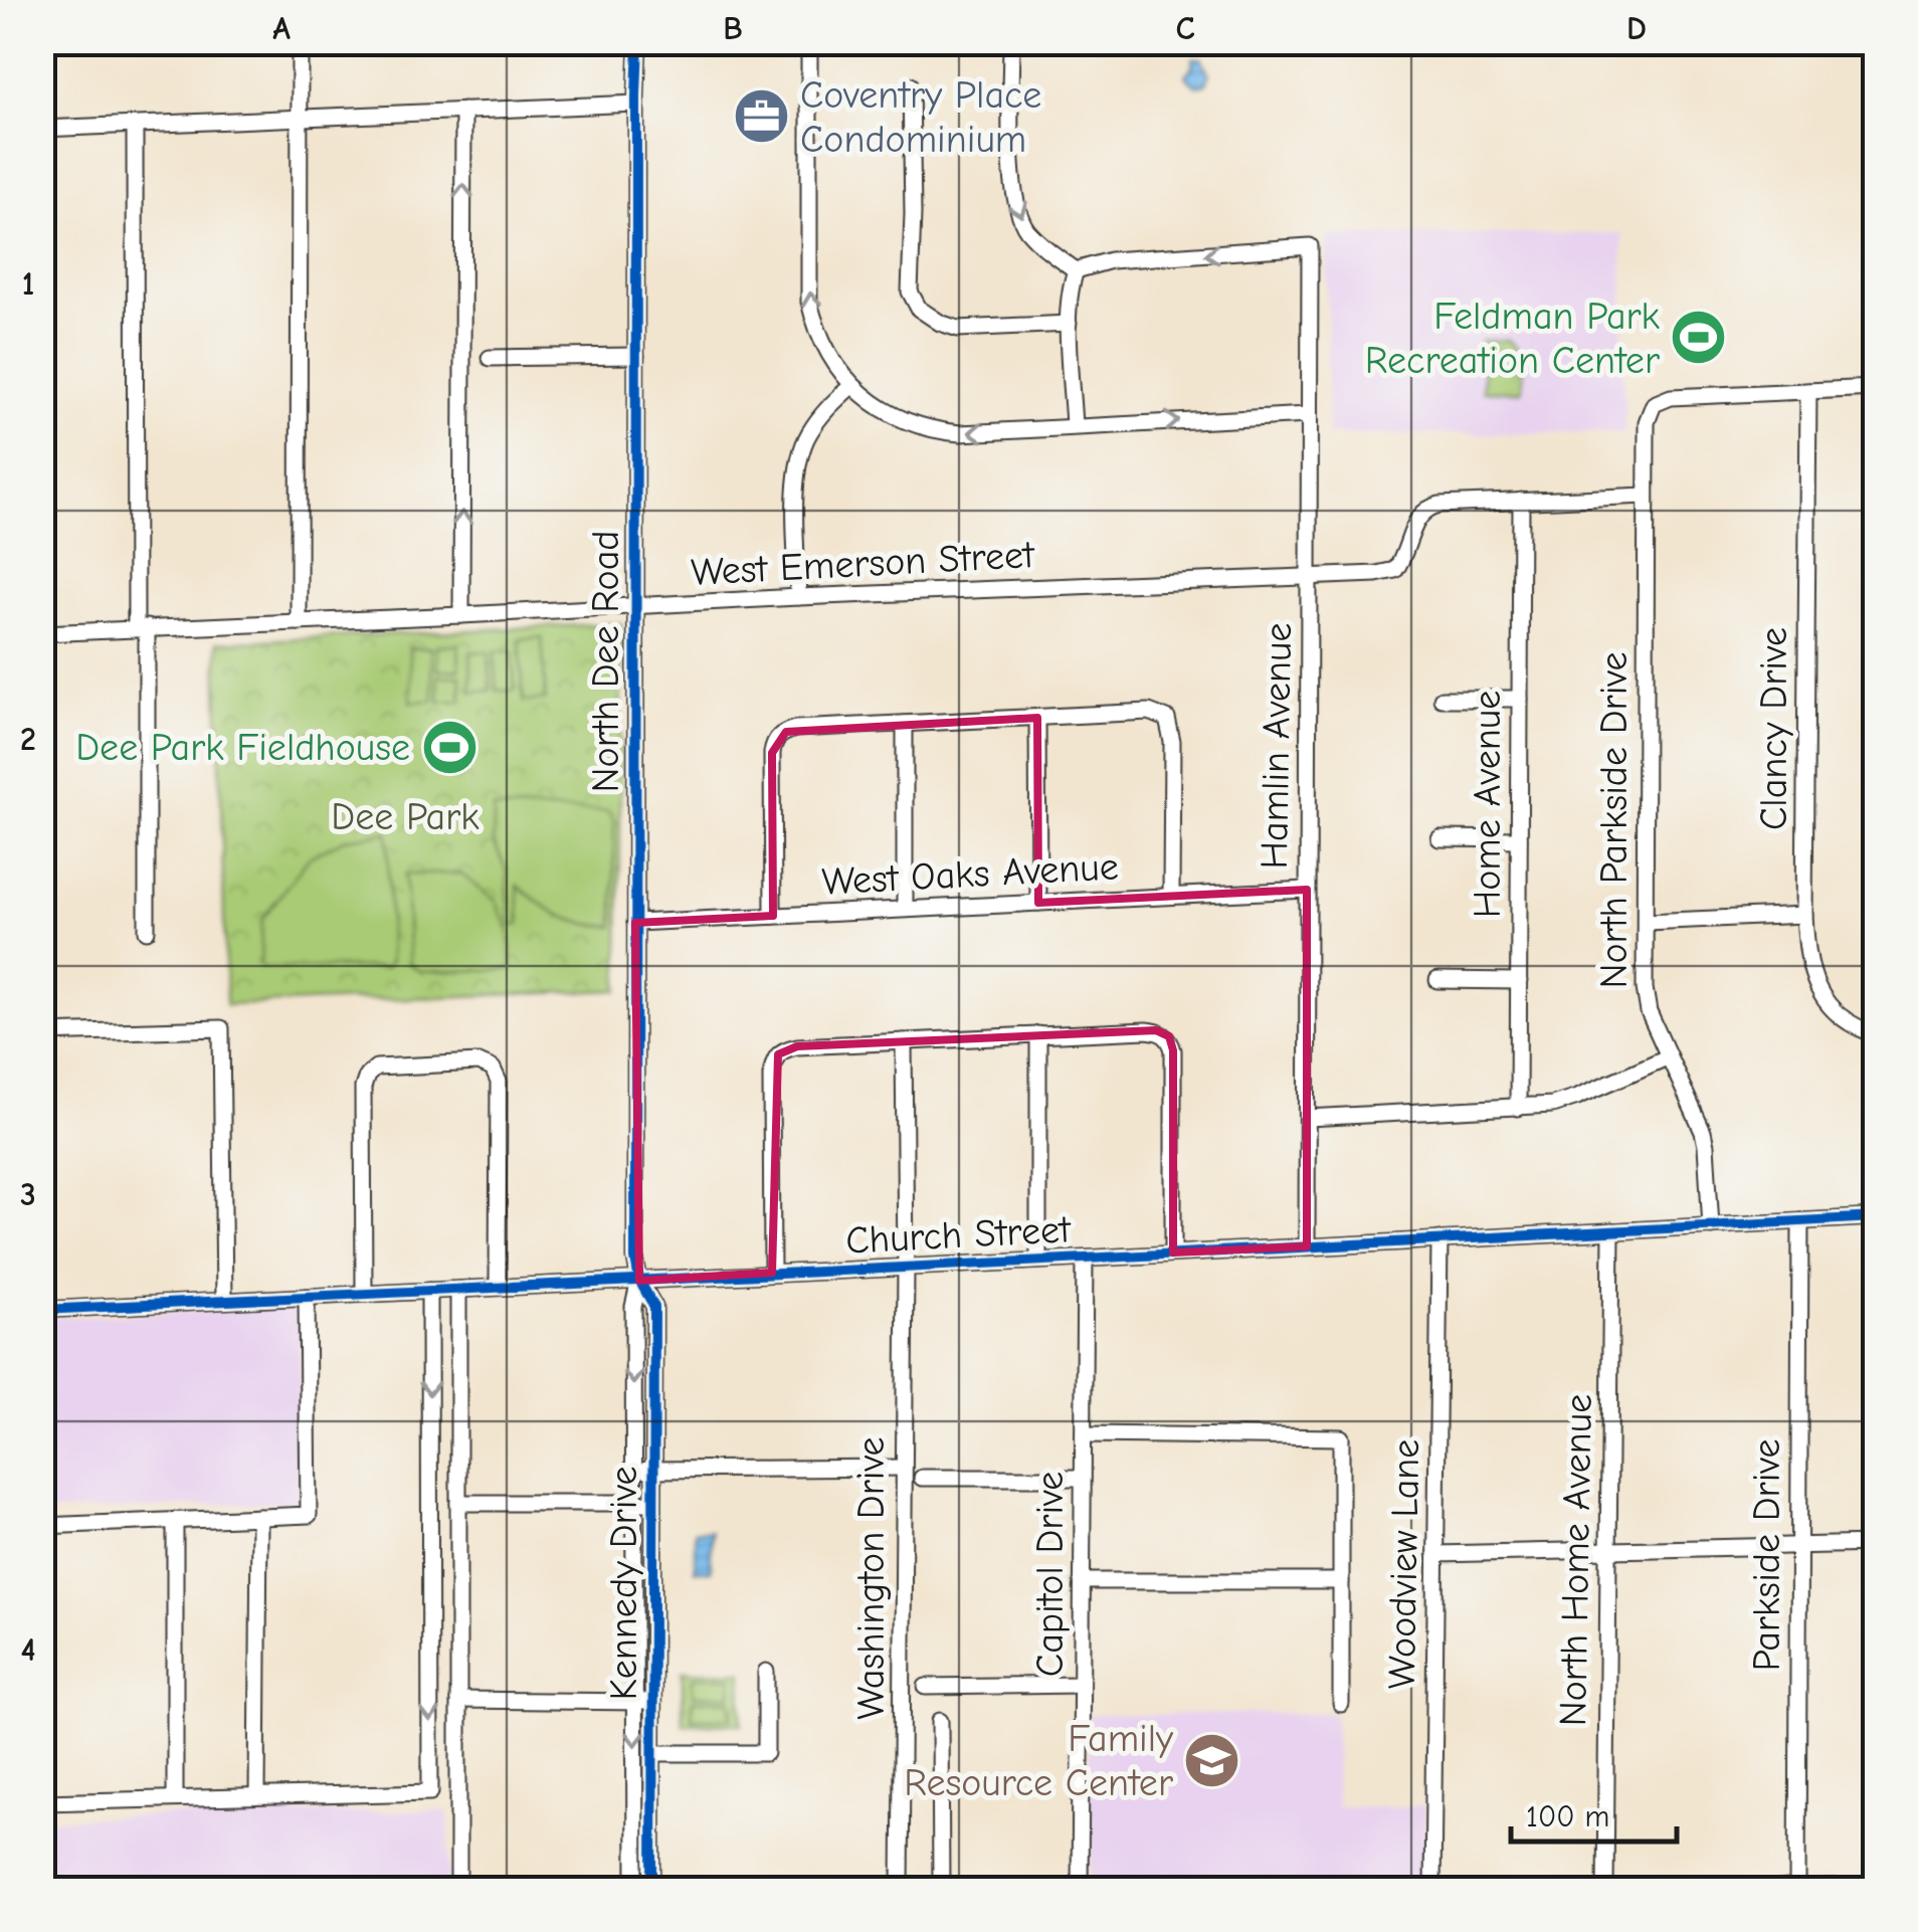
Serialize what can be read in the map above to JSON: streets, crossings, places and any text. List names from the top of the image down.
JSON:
{
  "streets": {
    "street": [
      "West Emerson Street",
      "North Dee Road",
      "Clancy Drive",
      "Hamlin Avenue",
      "Home Avenue",
      "North Parkside Drive",
      "West Oaks Avenue",
      "Church Street",
      "Parkside Drive",
      "North Home Avenue",
      "Woodview Lane",
      "Capitol Drive",
      "Washington Drive",
      "Kennedy Drive"
    ]
  },
  "crossings": [
    ["West Emerson Street", "North Dee Road"],
    ["West Emerson Street", "Hamlin Avenue"],
    ["West Emerson Street", "Home Avenue"],
    ["West Emerson Street", "North Parkside Drive"],
    ["North Dee Road", "West Oaks Avenue"],
    ["North Dee Road", "Church Street"],
    ["North Dee Road", "Kennedy Drive"],
    ["Clancy Drive", "North Parkside Drive"],
    ["Hamlin Avenue", "West Oaks Avenue"],
    ["Hamlin Avenue", "Church Street"],
    ["North Parkside Drive", "Church Street"],
    ["Church Street", "Parkside Drive"],
    ["Church Street", "North Home Avenue"],
    ["Church Street", "Woodview Lane"],
    ["Church Street", "Capitol Drive"],
    ["Church Street", "Washington Drive"],
    ["Church Street", "Kennedy Drive"]
  ],
  "parks": ["Dee Park"],
  "places": {
    "office": ["Coventry Place Condominium"],
    "sports": ["Feldman Park Recreation Center", "Dee Park Fieldhouse"],
    "school or university": ["Family Resource Center"]
  },
  "scale_bar": "100 m",
  "grid": {
    "columns": [
      "A",
      "B",
      "C",
      "D"
    ],
    "rows": [
      "1",
      "2",
      "3",
      "4"
    ]
  }
}
